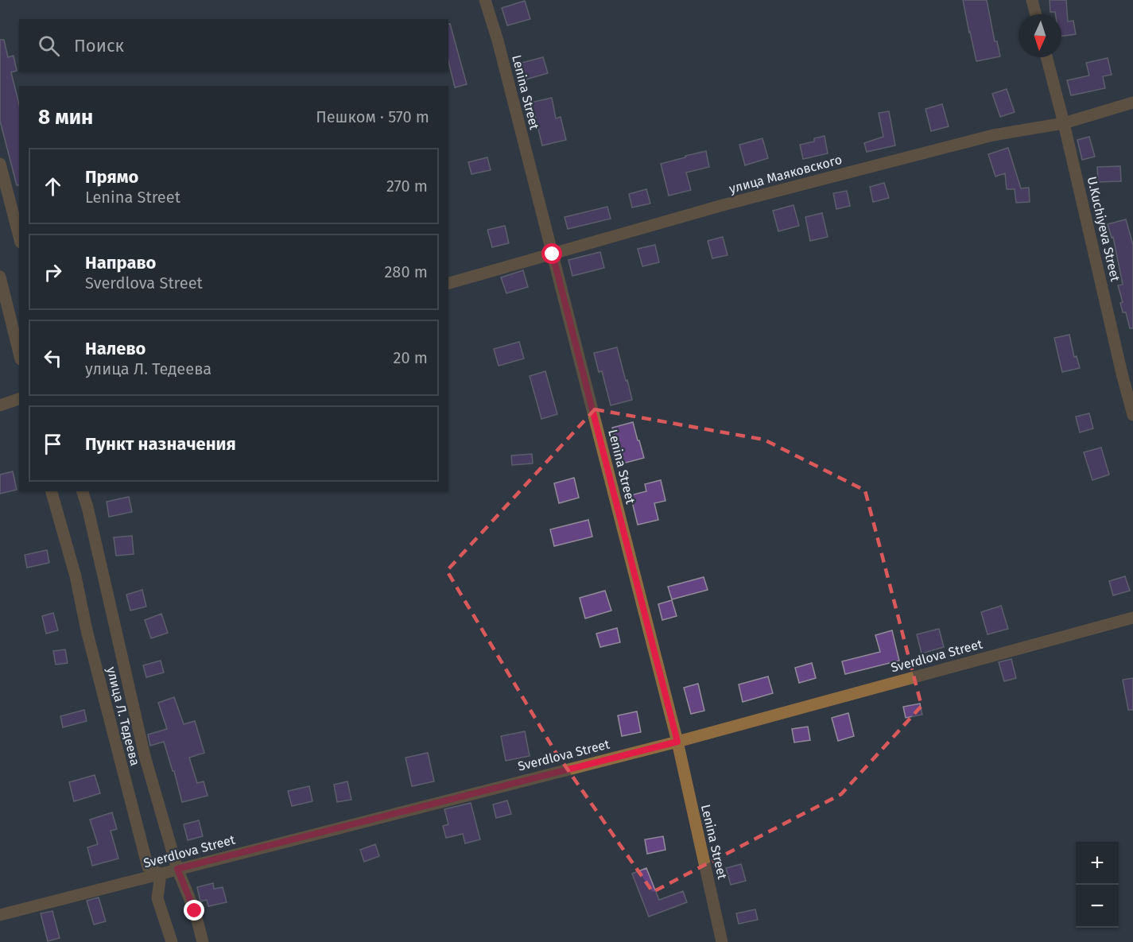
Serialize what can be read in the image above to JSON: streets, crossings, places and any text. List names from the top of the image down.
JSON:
{
  "streets": {
    "street": [
      "Lenina Street",
      "улица Маяковского",
      "U.Kuchiyeva Street",
      "Sverdlova Street",
      "улица Л. Тедеева"
    ]
  },
  "crossings": [
    ["Lenina Street", "улица Маяковского"],
    ["Lenina Street", "Sverdlova Street"],
    ["улица Маяковского", "U.Kuchiyeva Street"],
    ["Sverdlova Street", "улица Л. Тедеева"]
  ],
  "north": "bottom",
  "page": {
    "search": "Поиск",
    "heading": ["8 мин", "Пешком · 570 m"],
    "list": [
      ["Прямо", "Lenina Street", "270 m"],
      ["Направо", "Sverdlova Street", "280 m"],
      ["Налево", "улица Л. Тедеева", "20 m"],
      "Пункт назначения"
    ],
    "map_buttons": ["+", "−"]
  }
}
